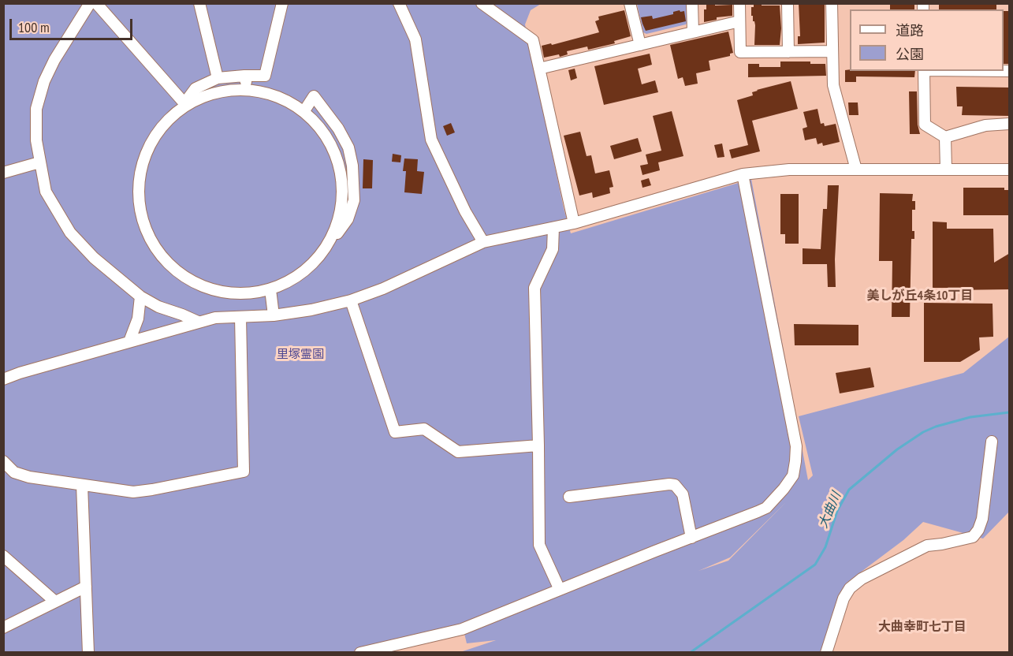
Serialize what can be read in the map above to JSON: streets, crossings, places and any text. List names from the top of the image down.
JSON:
{
  "districts": ["美しが丘4条10丁目", "大曲幸町七丁目"],
  "water": ["大曲川"],
  "parks": ["里塚霊園"],
  "legend": ["道路", "公園"],
  "scale_bar": "100 m"
}
